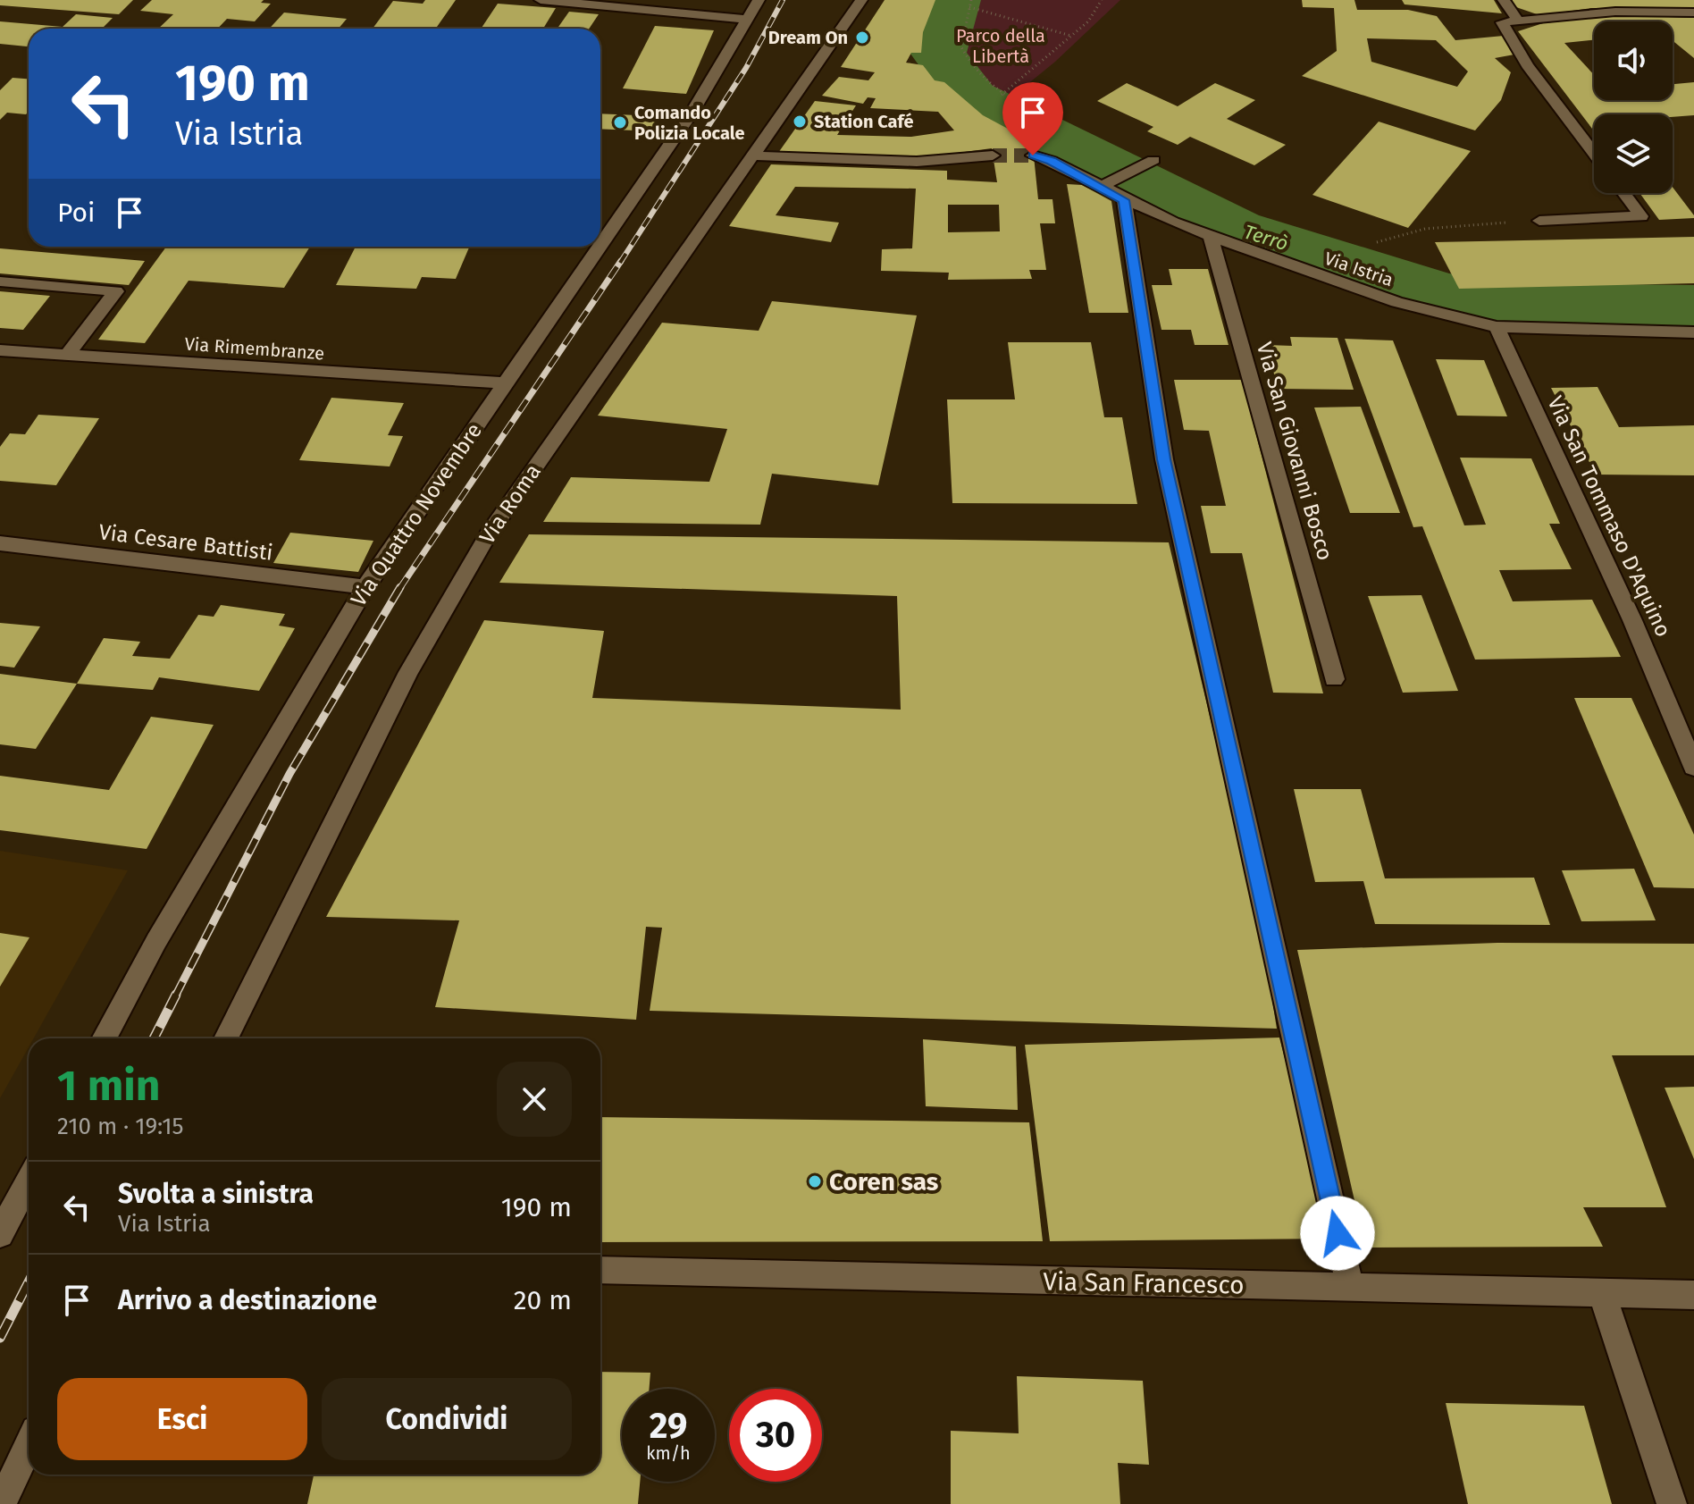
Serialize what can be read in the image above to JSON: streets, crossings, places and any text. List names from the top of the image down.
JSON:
{
  "streets": {
    "street": [
      "Via Istria",
      "Via Rimembranze",
      "Via San Giovanni Bosco",
      "Via Roma",
      "Via Quattro Novembre",
      "Via San Tommaso D'Aquino",
      "Via Cesare Battisti",
      "Via San Francesco"
    ]
  },
  "crossings": [
    ["Via Istria", "Via San Giovanni Bosco"],
    ["Via Istria", "Via San Tommaso D'Aquino"],
    ["Via Rimembranze", "Via Quattro Novembre"],
    ["Via Quattro Novembre", "Via Cesare Battisti"]
  ],
  "water": ["Terrò"],
  "parks": ["Parco della Libertà"],
  "places": [
    "Dream On",
    "Station Café",
    "Comando Polizia Locale",
    "Coren sas"
  ],
  "page": {
    "turn": ["190 m", "Via Istria"],
    "then": "Poi",
    "heading": ["1 min", "210 m · 19:15"],
    "list": [
      {
        "name": "Svolta a sinistra",
        "note": "Via Istria",
        "value": "190 m"
      },
      {
        "name": "Arrivo a destinazione",
        "value": "20 m"
      }
    ],
    "buttons": ["Esci", "Condividi"],
    "speed": "29 km/h",
    "limit": "30"
  }
}
